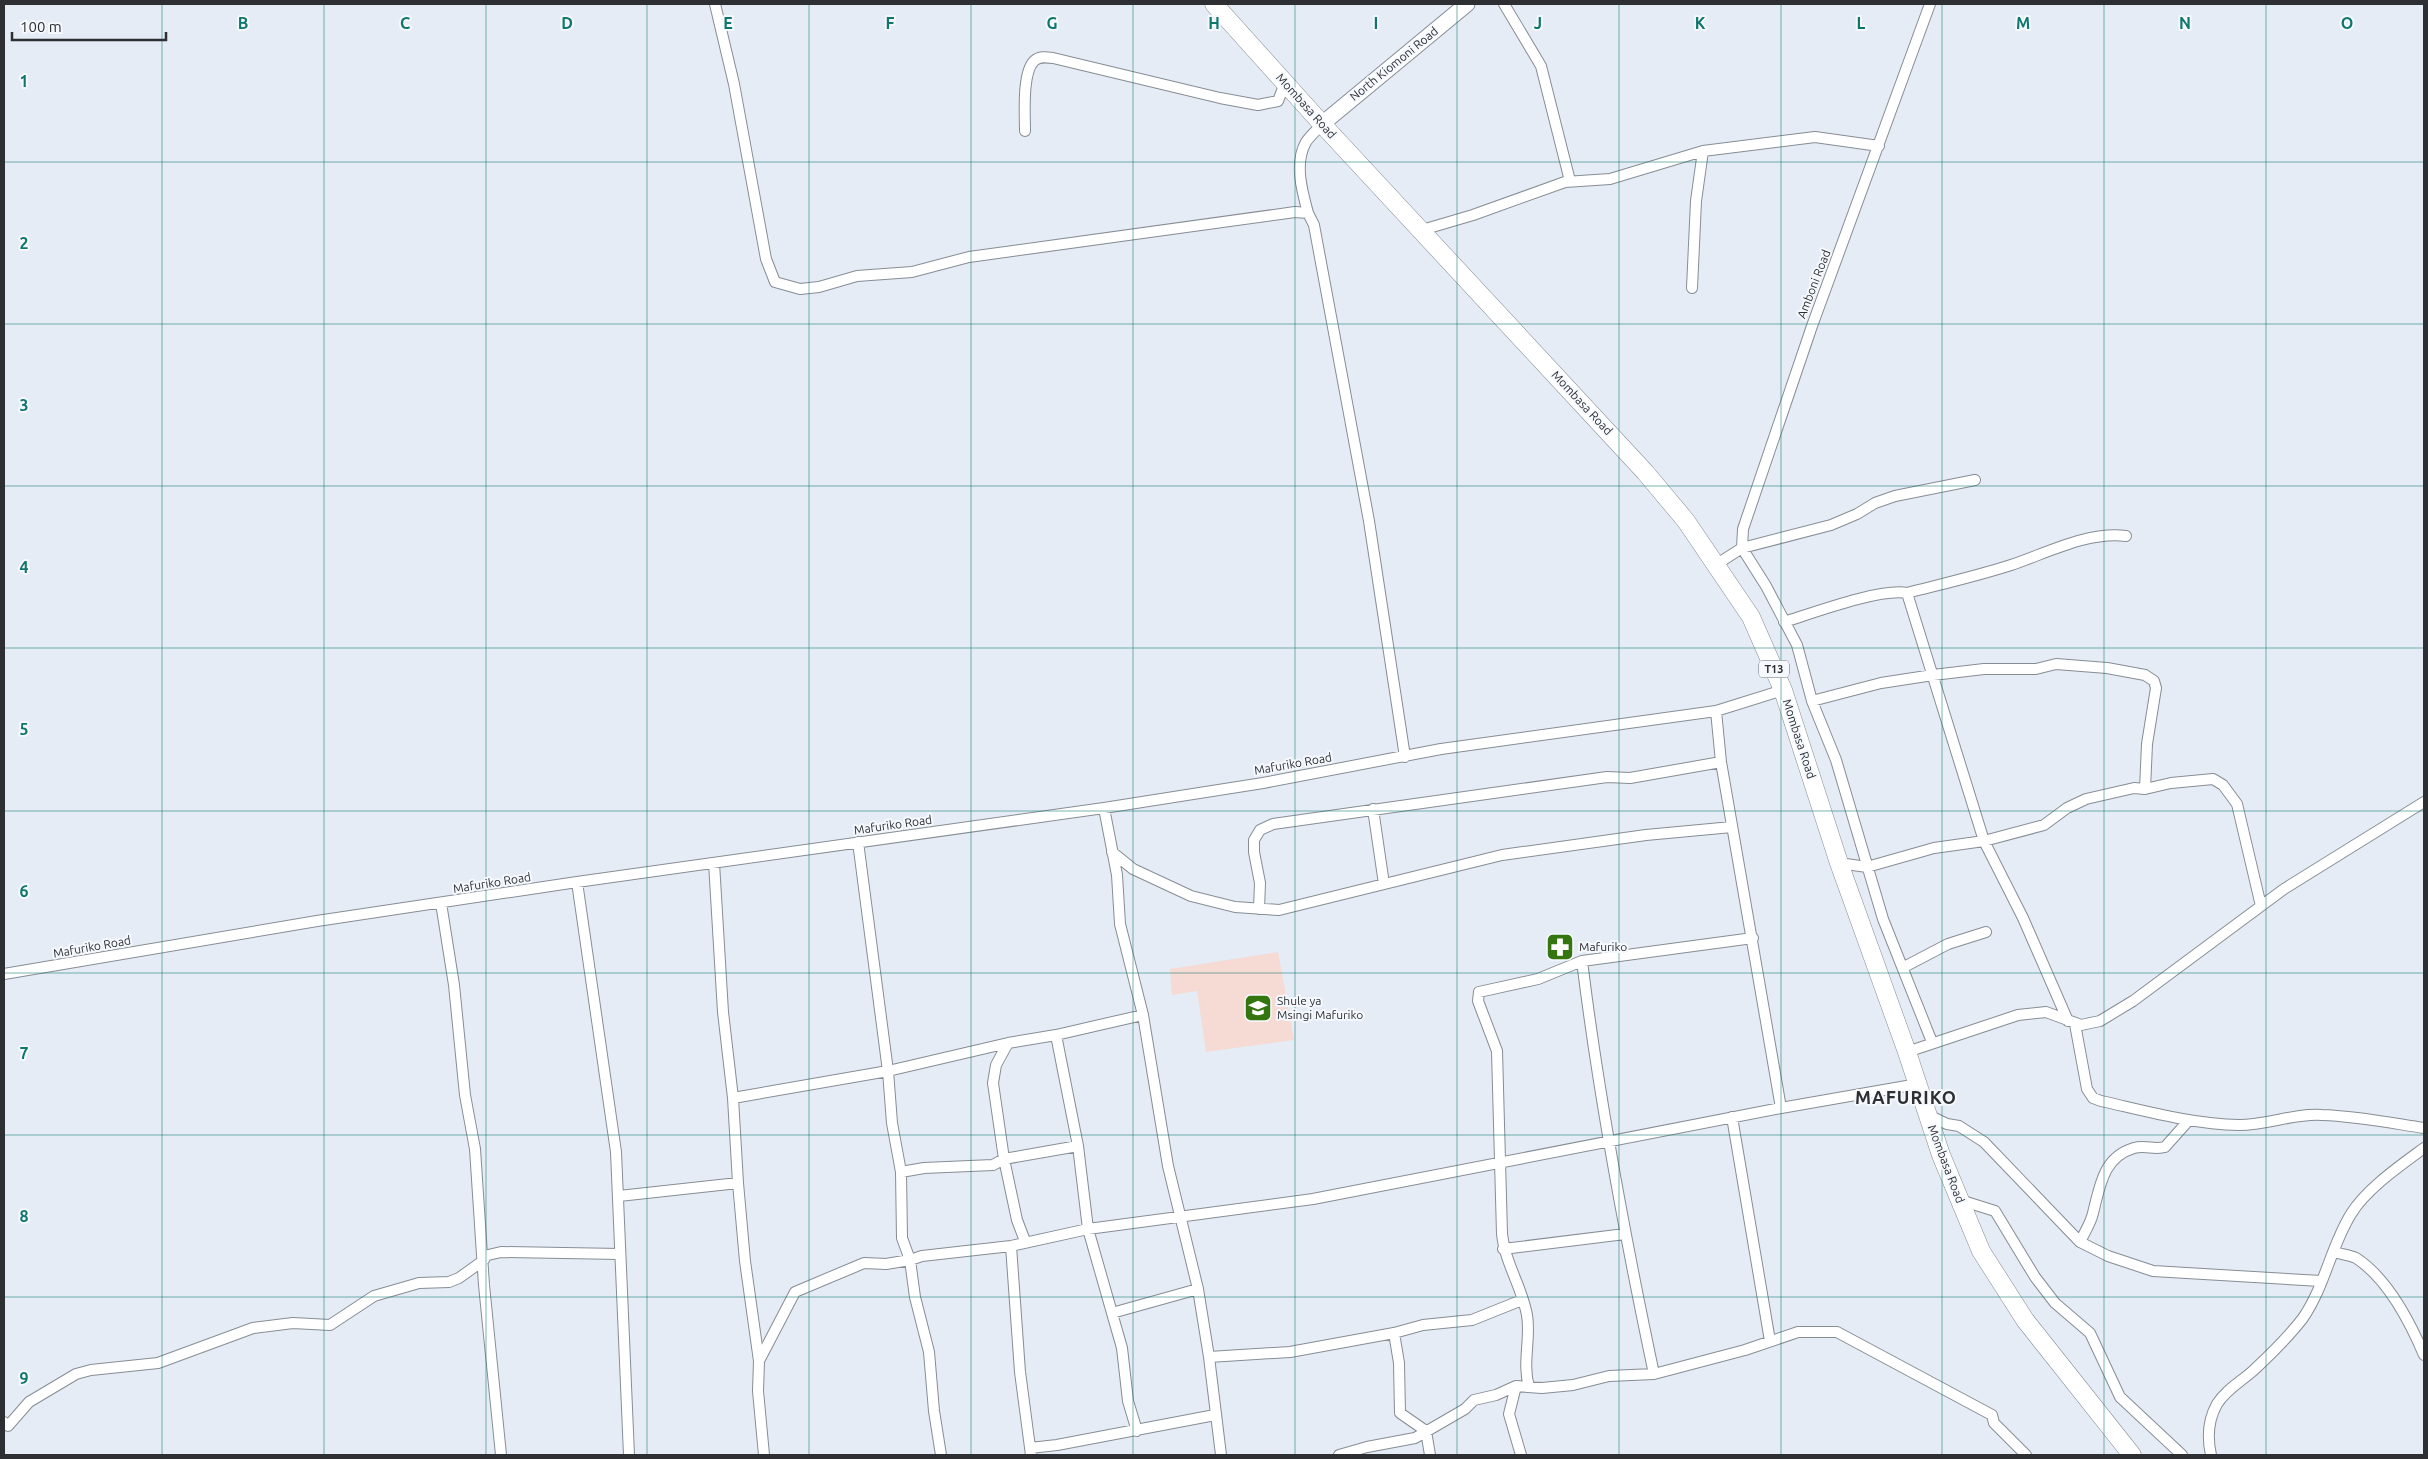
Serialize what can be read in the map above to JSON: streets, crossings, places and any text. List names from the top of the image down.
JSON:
{
  "streets": {
    "highway": ["Mombasa Road", "T13"],
    "main road": ["North Kiomoni Road"],
    "street": ["Amboni Road", "Mafuriko Road"]
  },
  "crossings": [
    ["North Kiomoni Road", "Mombasa Road"],
    ["Mombasa Road", "Mafuriko Road"]
  ],
  "districts": ["MAFURIKO"],
  "places": {
    "pharmacy": ["Mafuriko"],
    "school or university": ["Shule ya Msingi Mafuriko"]
  },
  "scale_bar": "100 m",
  "grid": {
    "columns": [
      "B",
      "C",
      "D",
      "E",
      "F",
      "G",
      "H",
      "I",
      "J",
      "K",
      "L",
      "M",
      "N",
      "O"
    ],
    "rows": [
      "1",
      "2",
      "3",
      "4",
      "5",
      "6",
      "7",
      "8",
      "9"
    ]
  }
}
